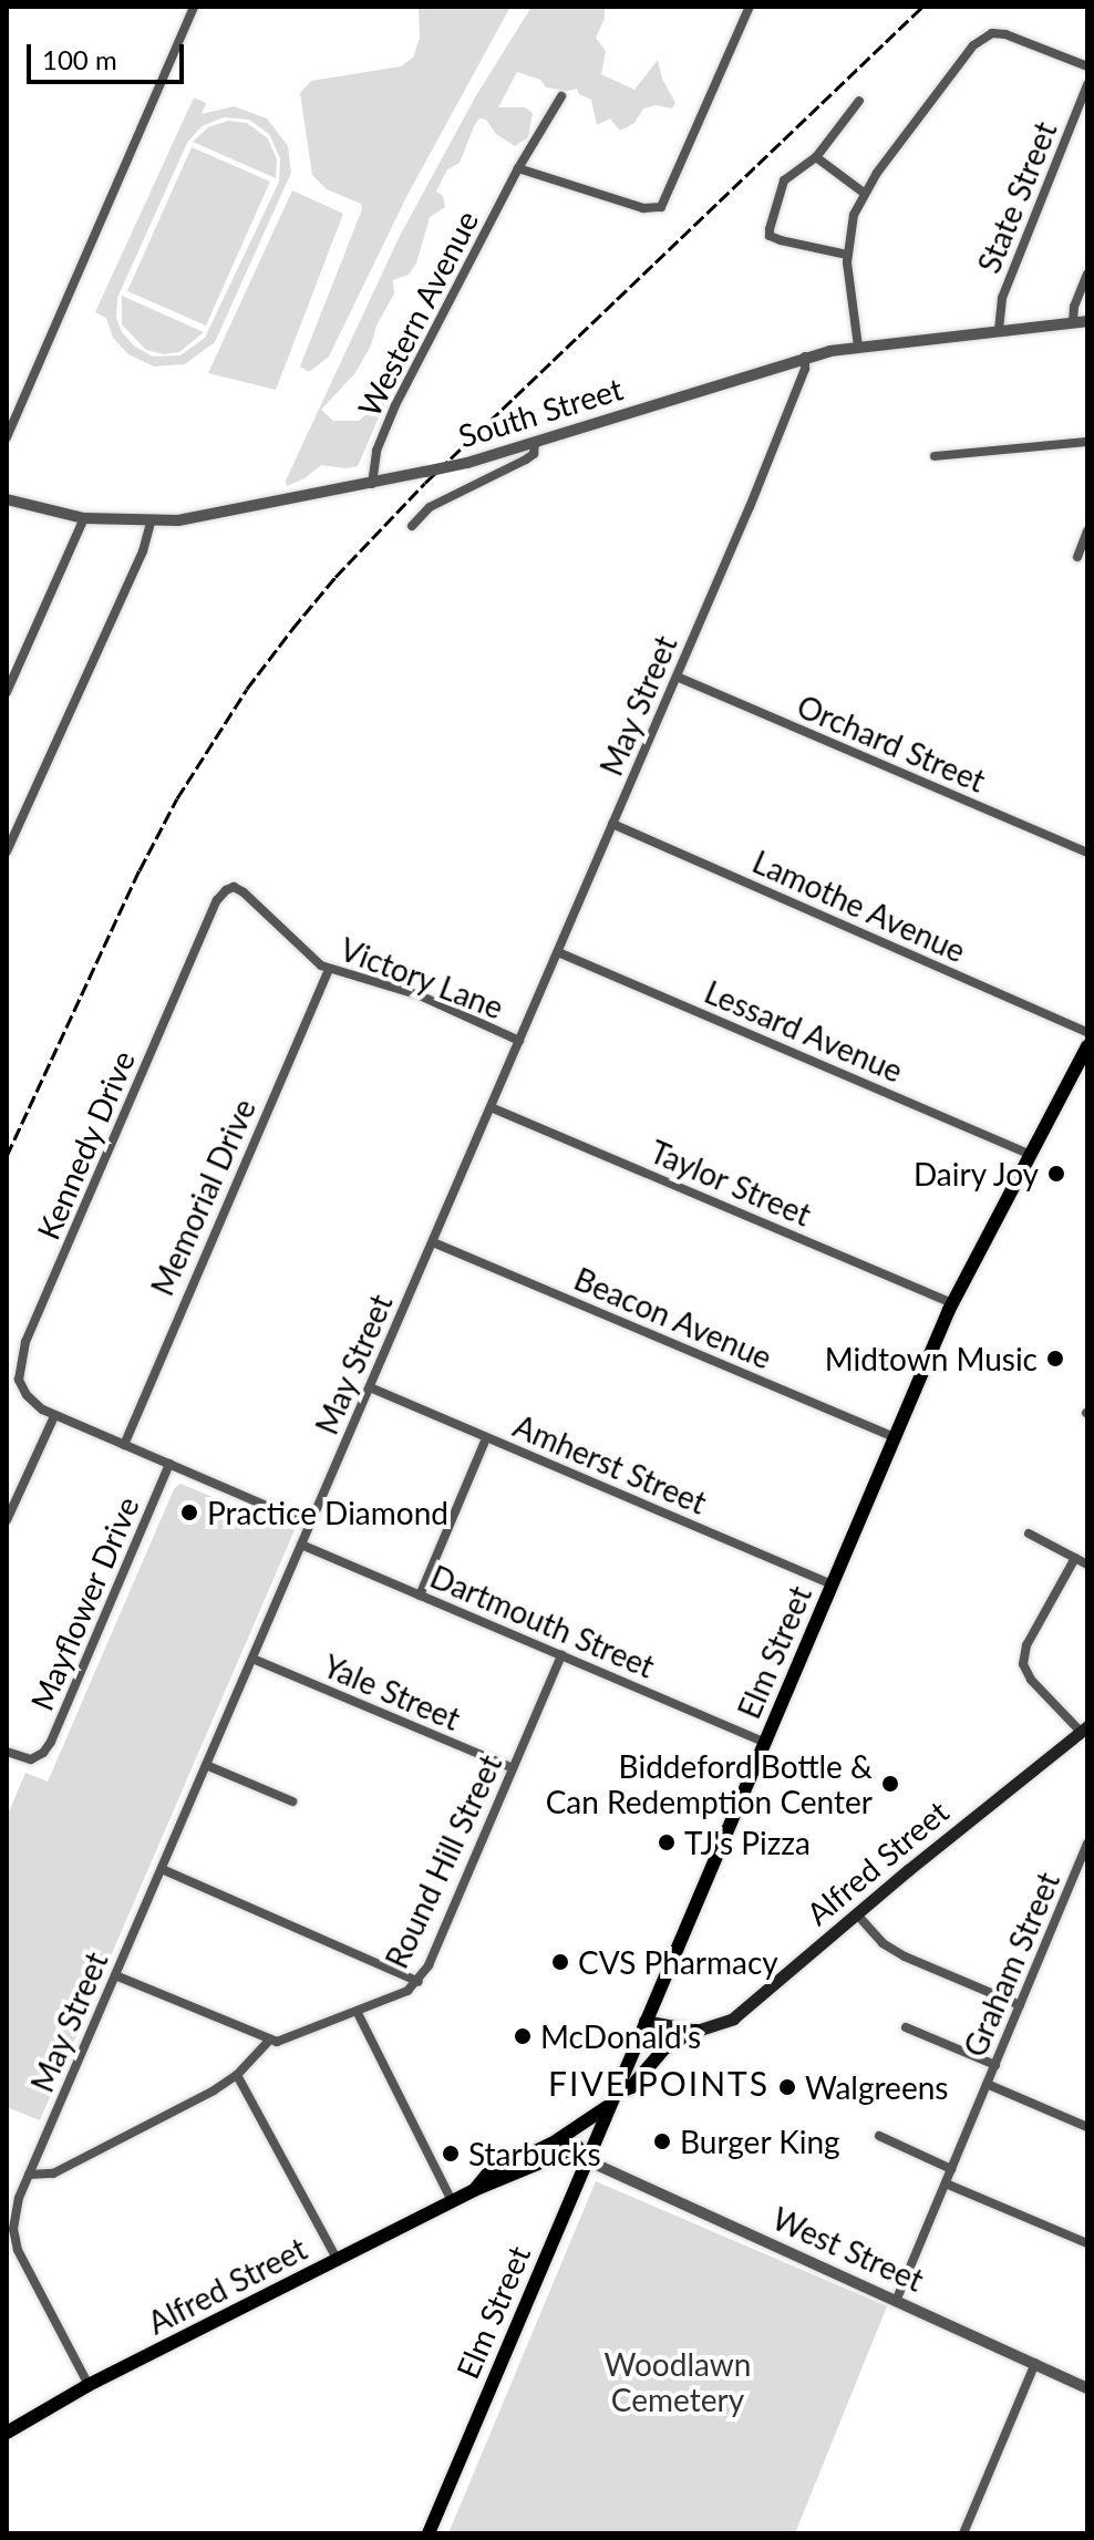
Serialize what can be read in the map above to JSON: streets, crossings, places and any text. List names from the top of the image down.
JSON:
{
  "streets": {
    "main road": ["Elm Street", "Alfred Street"],
    "street": [
      "State Street",
      "Western Avenue",
      "South Street",
      "May Street",
      "Orchard Street",
      "Lamothe Avenue",
      "Victory Lane",
      "Lessard Avenue",
      "Kennedy Drive",
      "Taylor Street",
      "Memorial Drive",
      "Beacon Avenue",
      "Amherst Street",
      "Mayflower Drive",
      "Dartmouth Street",
      "Yale Street",
      "Round Hill Street",
      "Graham Street",
      "West Street"
    ]
  },
  "crossings": [
    ["State Street", "South Street"],
    ["Western Avenue", "South Street"],
    ["South Street", "May Street"],
    ["May Street", "Orchard Street"],
    ["May Street", "Lamothe Avenue"],
    ["May Street", "Victory Lane"],
    ["May Street", "Lessard Avenue"],
    ["May Street", "Taylor Street"],
    ["May Street", "Beacon Avenue"],
    ["May Street", "Amherst Street"],
    ["May Street", "Dartmouth Street"],
    ["May Street", "Yale Street"],
    ["May Street", "Alfred Street"],
    ["Victory Lane", "Kennedy Drive"],
    ["Victory Lane", "Memorial Drive"],
    ["Lessard Avenue", "Elm Street"],
    ["Taylor Street", "Elm Street"],
    ["Beacon Avenue", "Elm Street"],
    ["Amherst Street", "Elm Street"],
    ["Dartmouth Street", "Elm Street"],
    ["Dartmouth Street", "Round Hill Street"],
    ["Elm Street", "Alfred Street"],
    ["Elm Street", "West Street"],
    ["Yale Street", "Round Hill Street"],
    ["Alfred Street", "West Street"],
    ["Graham Street", "West Street"]
  ],
  "districts": ["FIVE POINTS"],
  "parks": ["Woodlawn Cemetery"],
  "places": [
    "Dairy Joy",
    "Midtown Music",
    "Practice Diamond",
    "Biddeford Bottle & Can Redemption Center",
    "TJ's Pizza",
    "CVS Pharmacy",
    "McDonald's",
    "Walgreens",
    "Burger King",
    "Starbucks"
  ],
  "scale_bar": "100 m"
}
